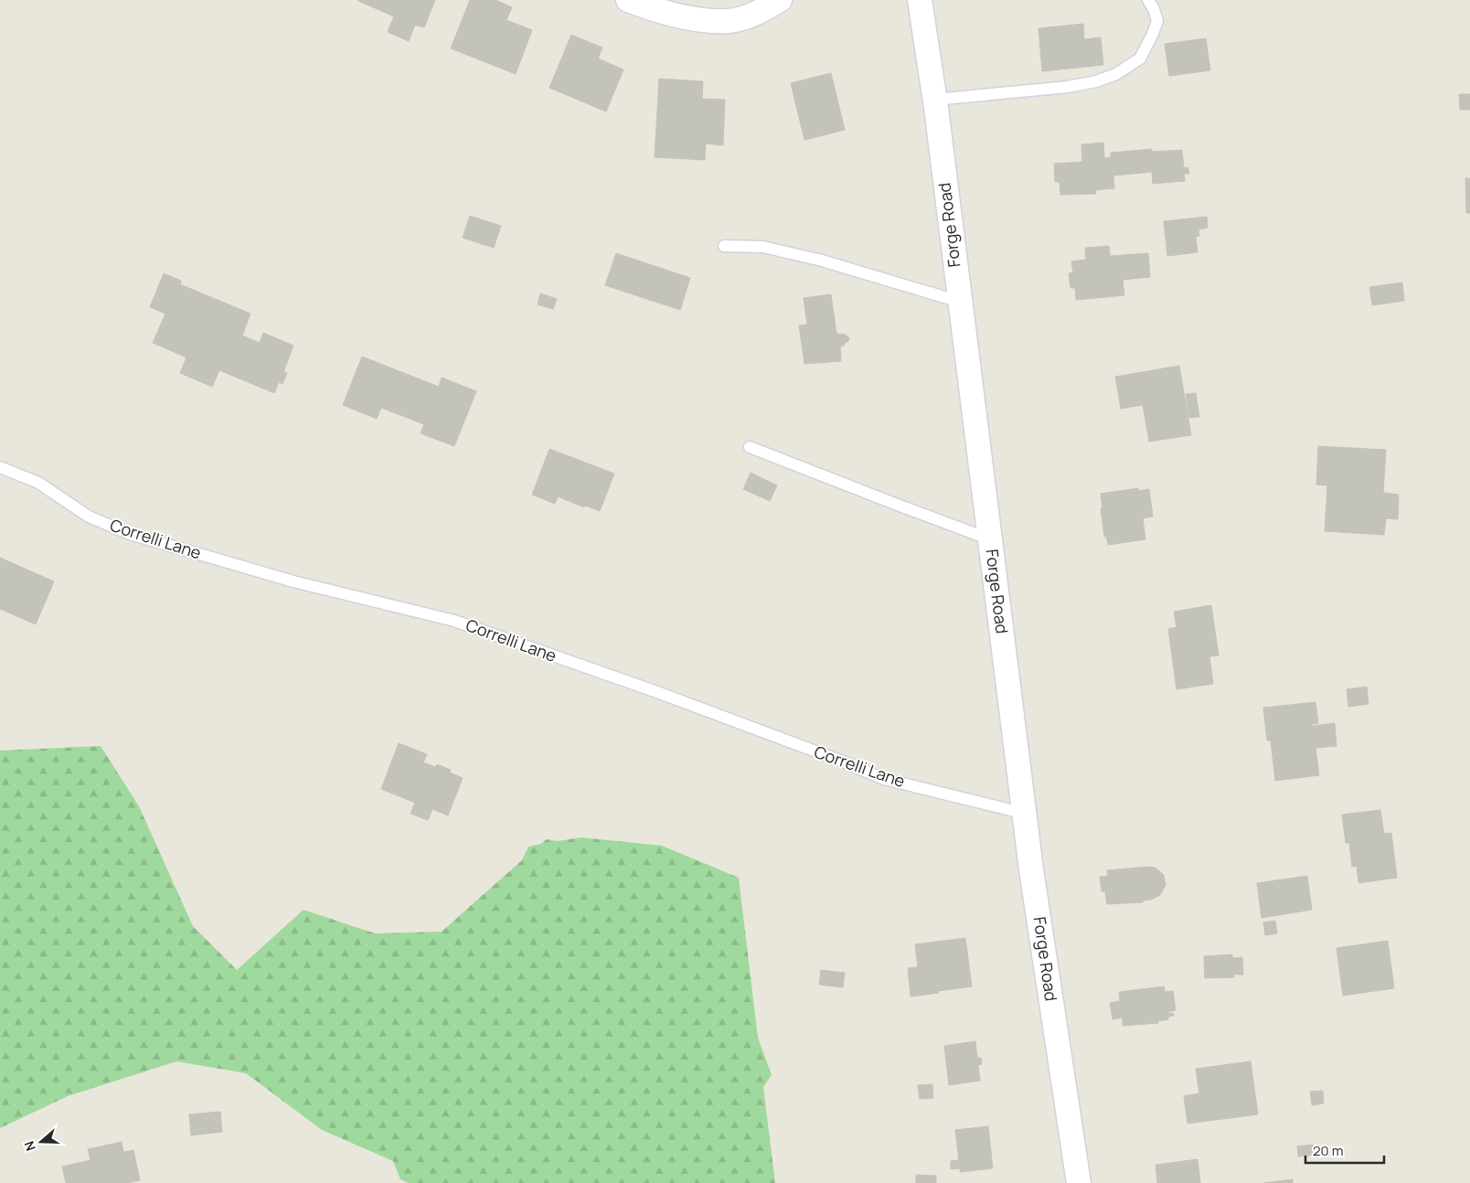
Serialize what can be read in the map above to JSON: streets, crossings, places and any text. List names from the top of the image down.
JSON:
{
  "streets": {
    "street": ["Forge Road"],
    "lane": ["Correlli Lane"]
  },
  "crossings": [
    ["Forge Road", "Correlli Lane"]
  ],
  "scale_bar": "20 m",
  "north": "left"
}
